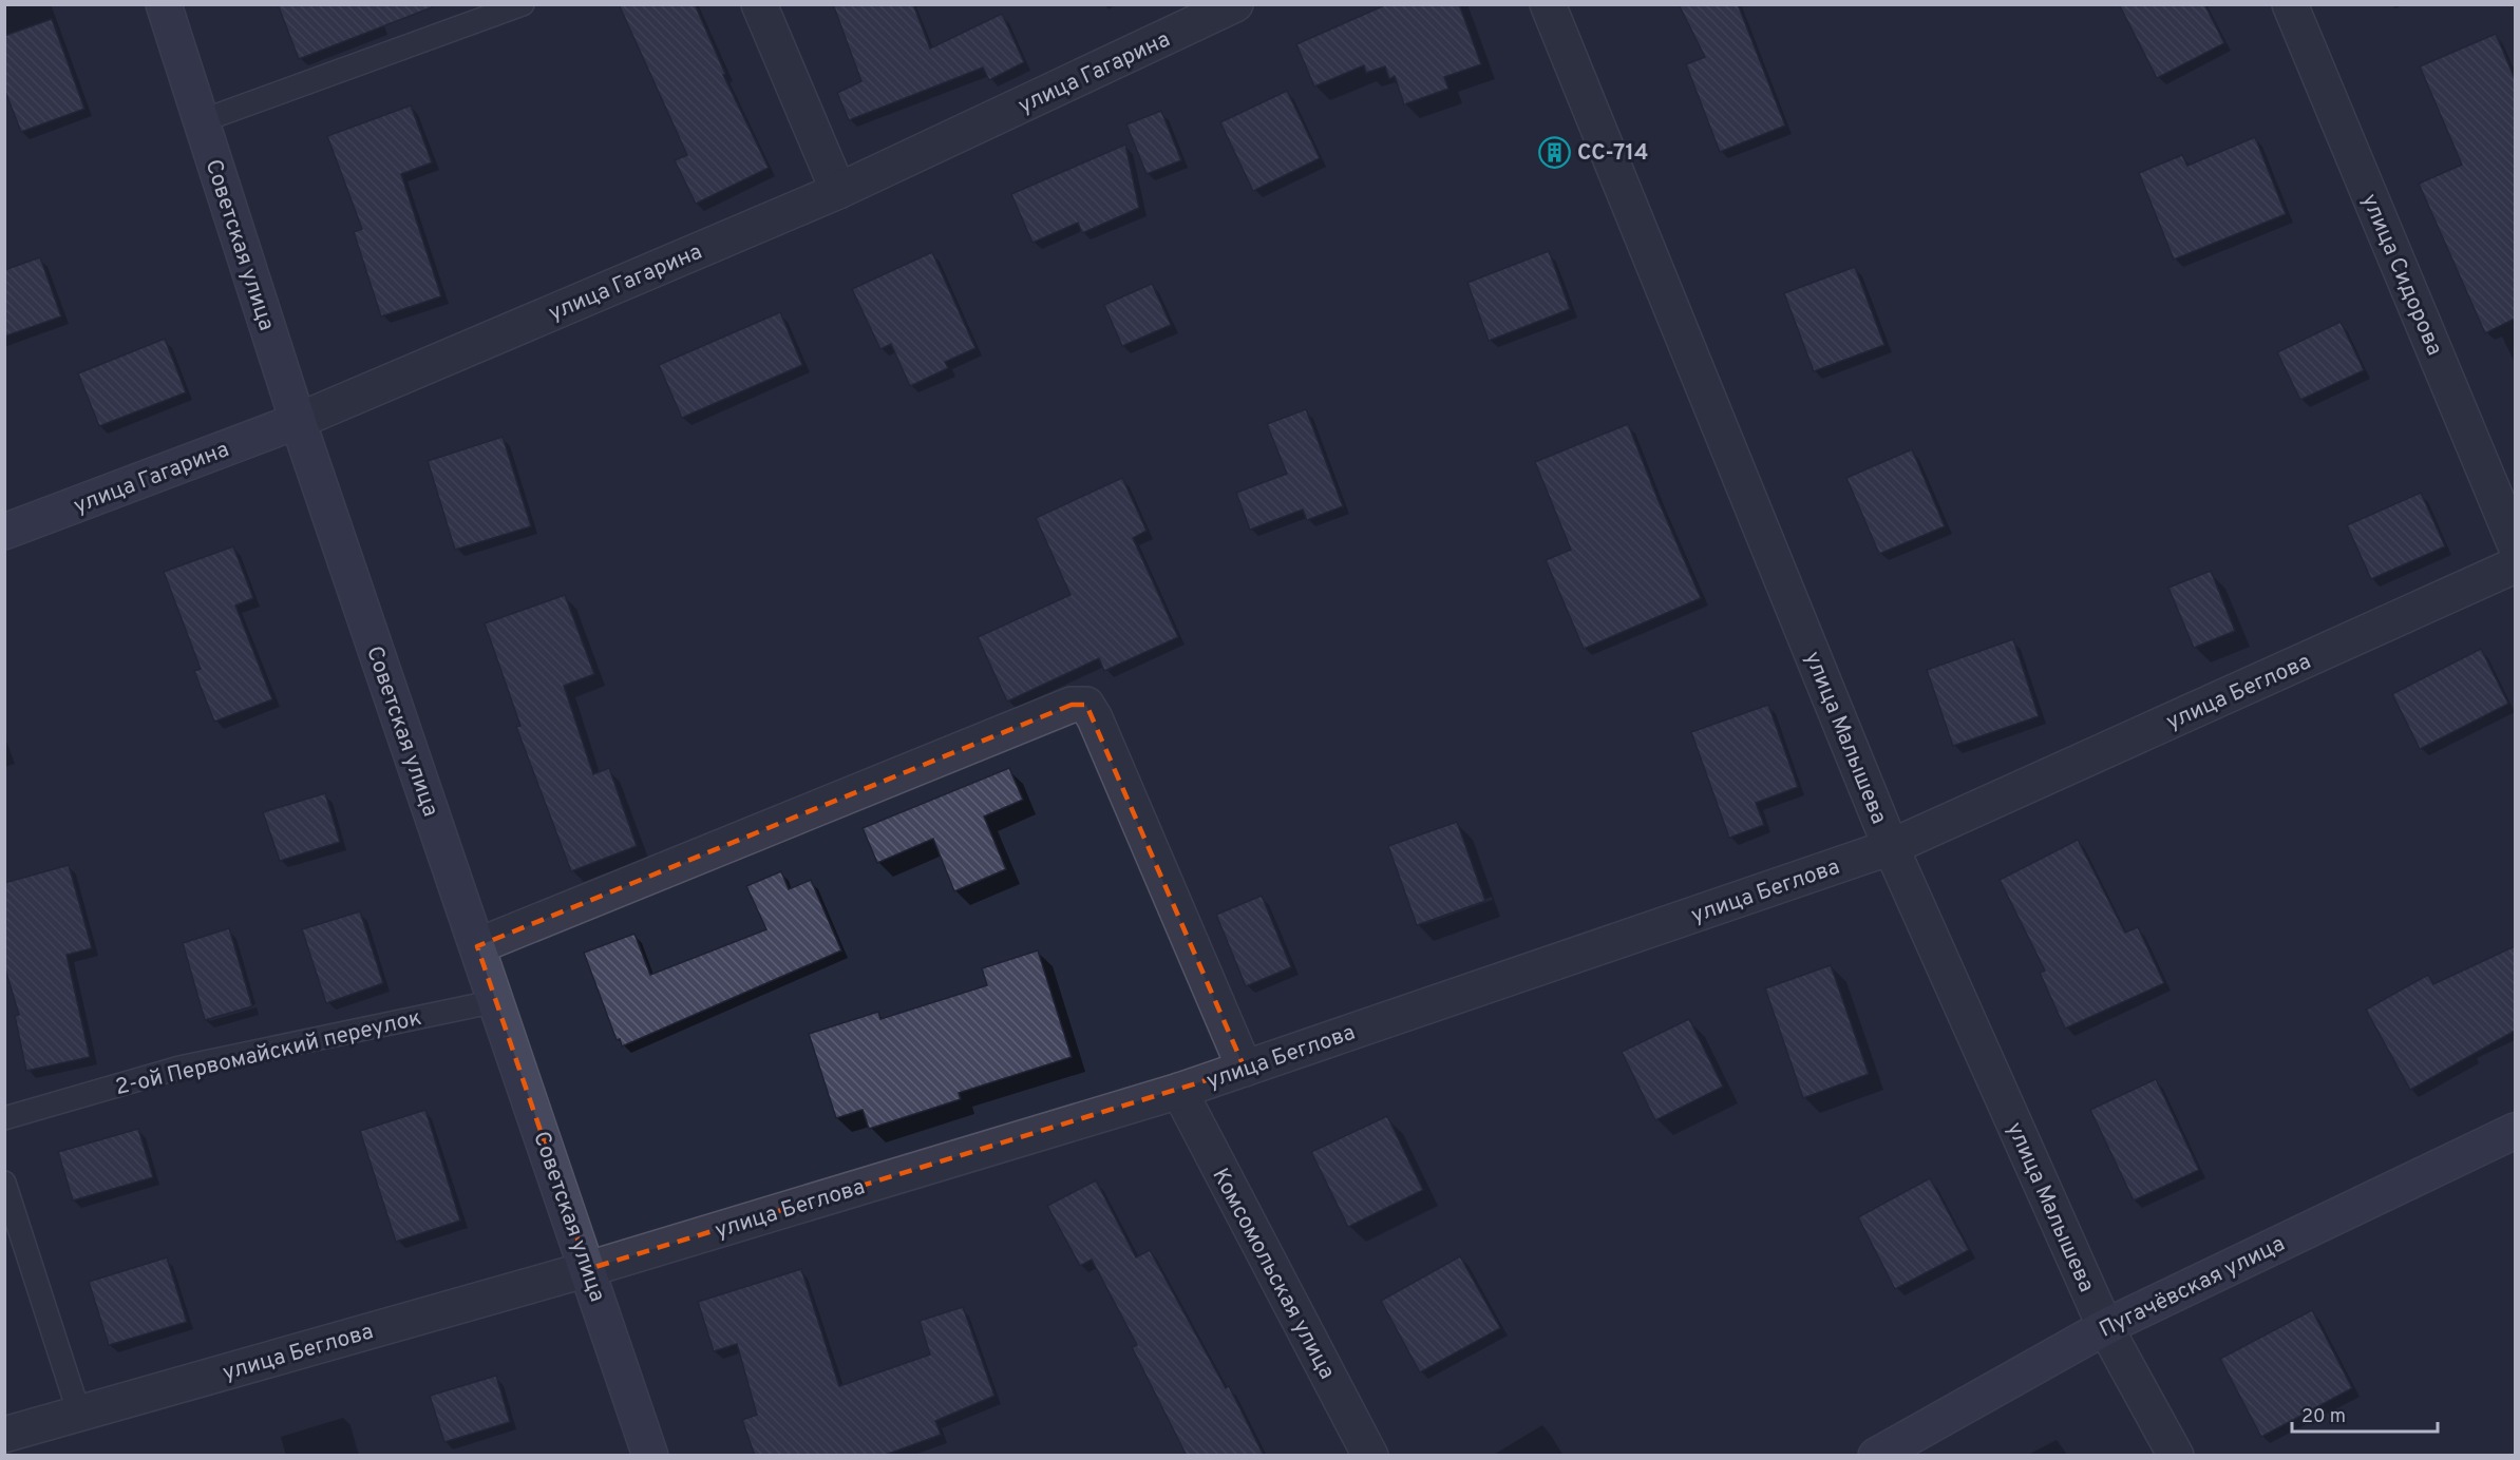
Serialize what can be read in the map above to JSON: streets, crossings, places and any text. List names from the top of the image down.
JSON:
{
  "streets": {
    "street": [
      "улица Гагарина",
      "Советская улица",
      "улица Сидорова",
      "улица Беглова",
      "улица Малышева",
      "Комсомольская улица",
      "Пугачёвская улица"
    ],
    "lane": ["2-ой Первомайский переулок"]
  },
  "crossings": [
    ["улица Гагарина", "Советская улица"],
    ["Советская улица", "улица Беглова"],
    ["Советская улица", "2-ой Первомайский переулок"],
    ["улица Беглова", "улица Малышева"],
    ["улица Беглова", "Комсомольская улица"],
    ["улица Малышева", "Пугачёвская улица"]
  ],
  "places": {
    "building": ["СС-714"]
  },
  "scale_bar": "20 m"
}
